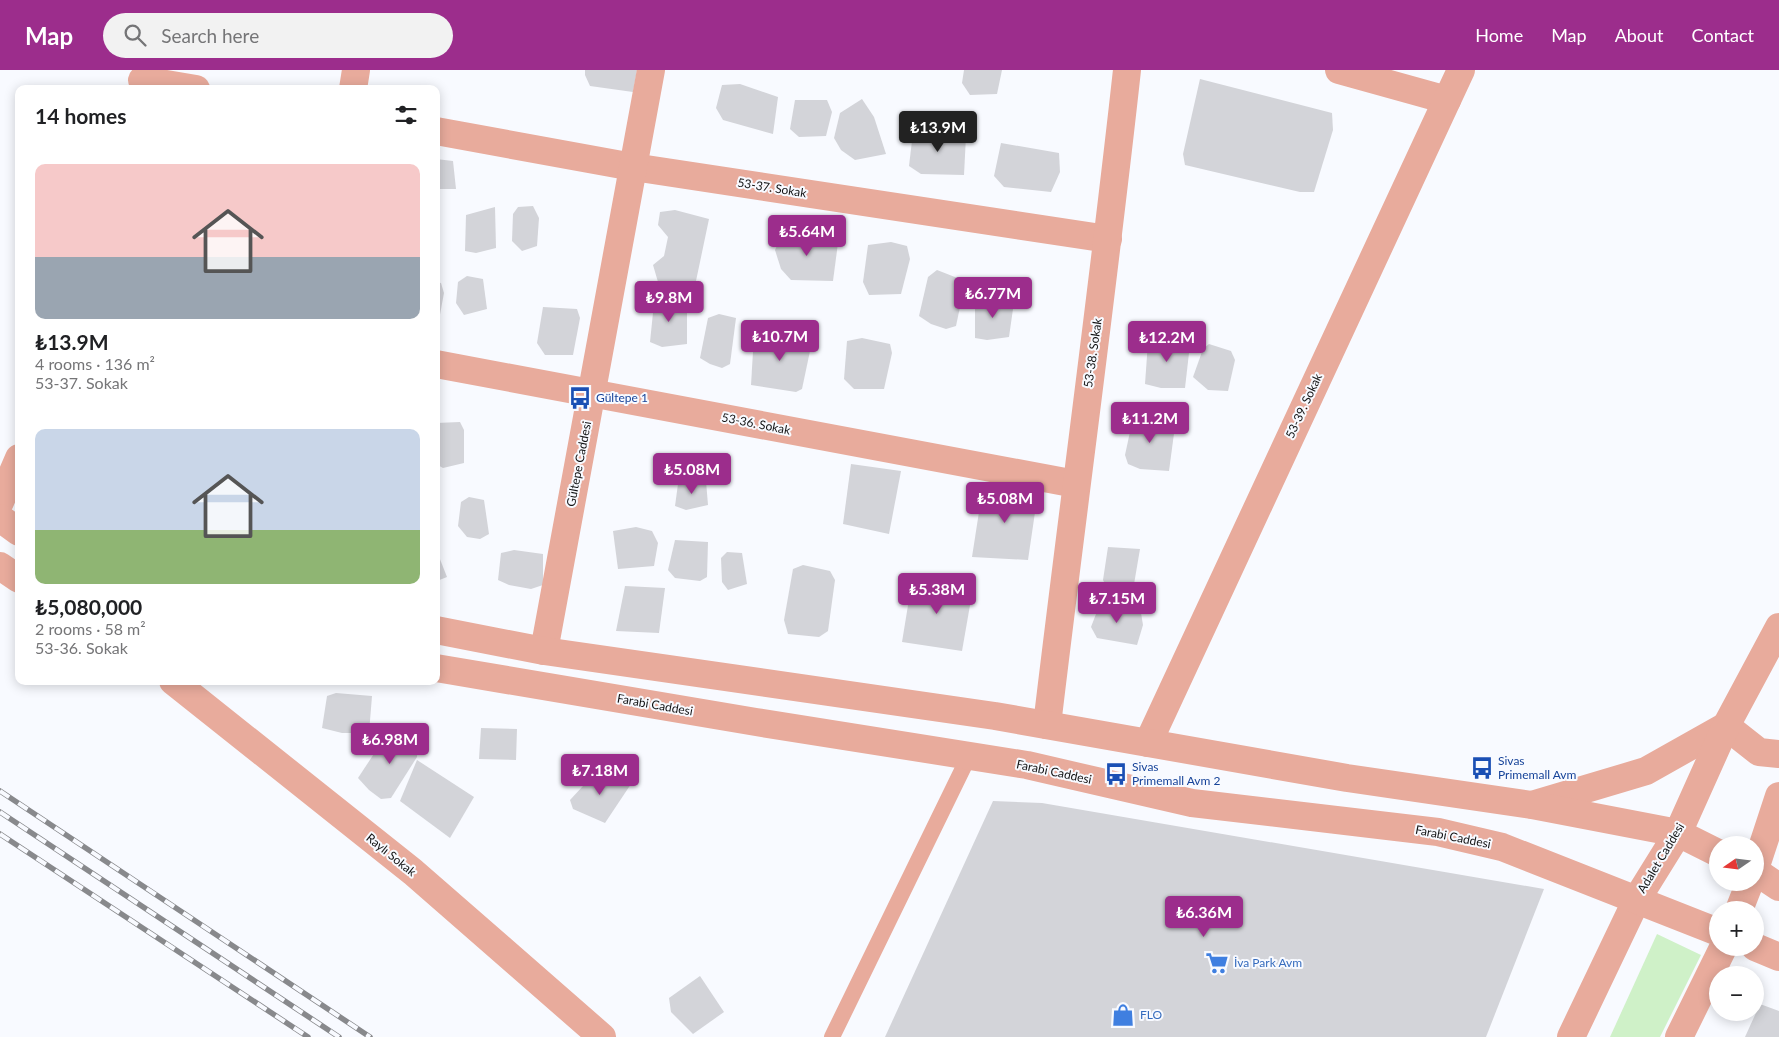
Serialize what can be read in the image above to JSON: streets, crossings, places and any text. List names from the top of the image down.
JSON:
{
  "streets": {
    "street": [
      "53-37. Sokak",
      "53-38. Sokak",
      "53-39. Sokak",
      "53-36. Sokak",
      "Gültepe Caddesi",
      "Farabi Caddesi",
      "Raylı Sokak",
      "Adalet Caddesi"
    ]
  },
  "crossings": [
    ["53-37. Sokak", "53-38. Sokak"],
    ["53-37. Sokak", "Gültepe Caddesi"],
    ["53-38. Sokak", "53-36. Sokak"],
    ["53-36. Sokak", "Gültepe Caddesi"],
    ["Farabi Caddesi", "Adalet Caddesi"]
  ],
  "places": {
    "bus stop": ["Gültepe 1", "Sivas Primemall Avm", "Sivas Primemall Avm 2"],
    "supermarket": ["İva Park Avm"],
    "shop": ["FLO"]
  },
  "north": "left",
  "page": {
    "header": "Map",
    "search": "Search here",
    "nav": [
      "Home",
      "Map",
      "About",
      "Contact"
    ],
    "heading": "14 homes",
    "price": [
      "₺13.9M",
      "₺5.64M",
      "₺6.77M",
      "₺9.8M",
      "₺10.7M",
      "₺12.2M",
      "₺11.2M",
      "₺5.08M",
      "₺5.08M",
      "₺5.38M",
      "₺7.15M",
      "₺6.98M",
      "₺7.18M",
      "₺6.36M"
    ],
    "list": [
      {
        "name": "₺13.9M",
        "note": "4 rooms · 136 m² · 53-37. Sokak"
      },
      {
        "name": "₺5,080,000",
        "note": "2 rooms · 58 m² · 53-36. Sokak"
      }
    ],
    "map_buttons": ["+", "−"]
  }
}
